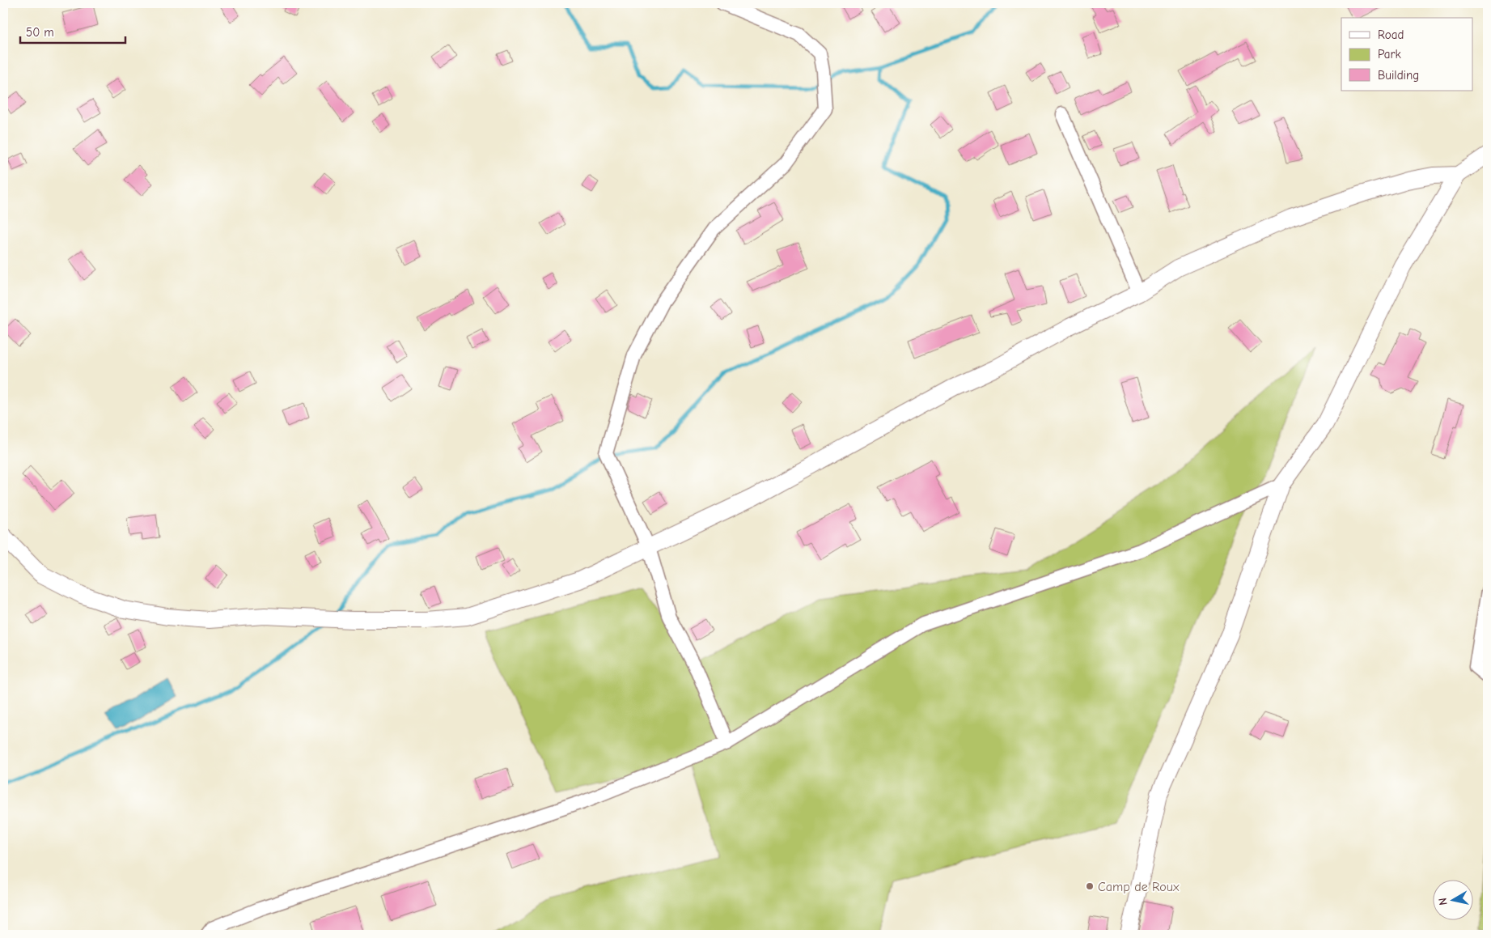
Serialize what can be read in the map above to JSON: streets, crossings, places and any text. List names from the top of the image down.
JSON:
{
  "places": ["Camp de Roux"],
  "legend": ["Road", "Park", "Building"],
  "scale_bar": "50 m",
  "north": "left"
}
